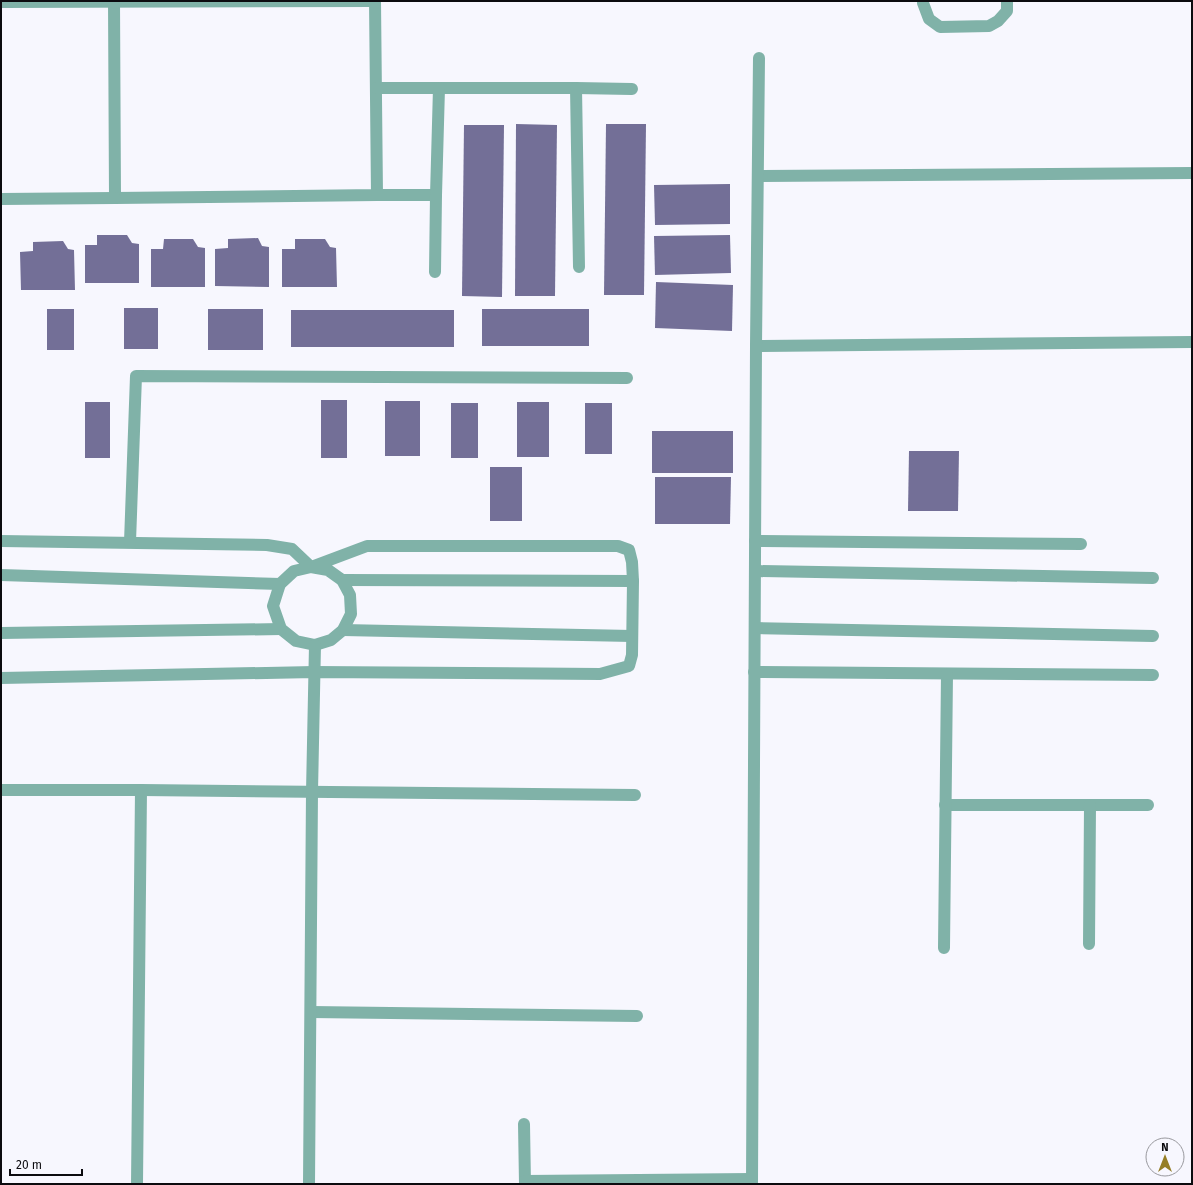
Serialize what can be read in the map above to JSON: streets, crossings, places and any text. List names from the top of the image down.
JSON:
{
  "scale_bar": "20 m",
  "north": "top"
}
